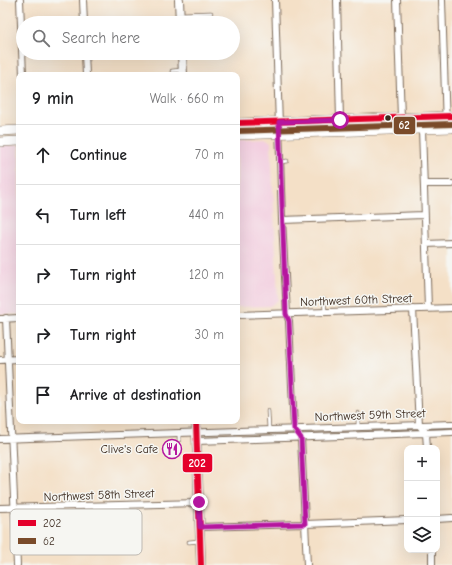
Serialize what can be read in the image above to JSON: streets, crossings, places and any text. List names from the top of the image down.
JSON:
{
  "streets": {
    "street": ["Northwest 60th Street", "Northwest 59th Street", "Northwest 58th Street"]
  },
  "places": {
    "restaurant": ["Clive's Cafe"]
  },
  "lines": ["transit line 202", "transit line 62"],
  "legend": ["202", "62"],
  "page": {
    "search": "Search here",
    "heading": ["9 min", "Walk · 660 m"],
    "list": [
      ["Continue", "70 m"],
      ["Turn left", "440 m"],
      ["Turn right", "120 m"],
      ["Turn right", "30 m"],
      "Arrive at destination"
    ],
    "map_buttons": ["+", "−"]
  }
}
